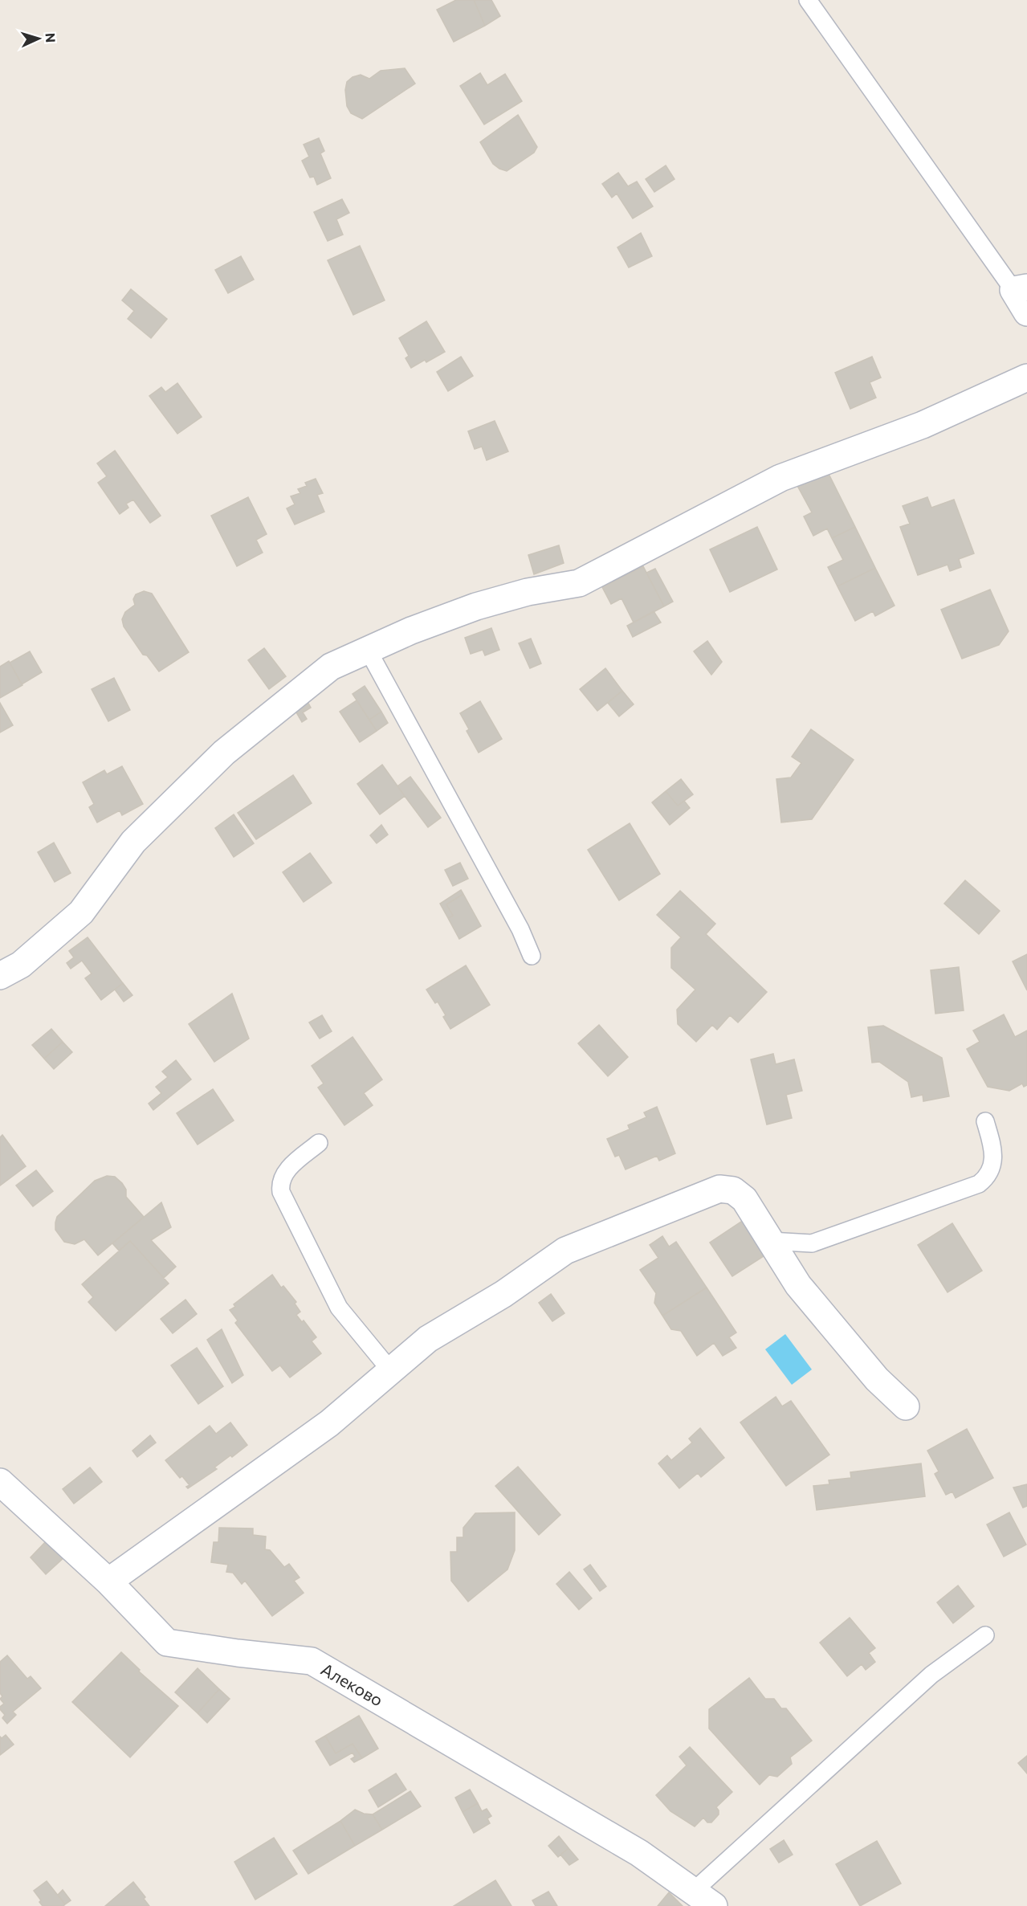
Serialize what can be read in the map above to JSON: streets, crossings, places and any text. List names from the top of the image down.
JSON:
{
  "streets": {
    "street": ["Алеково"]
  },
  "north": "right"
}
